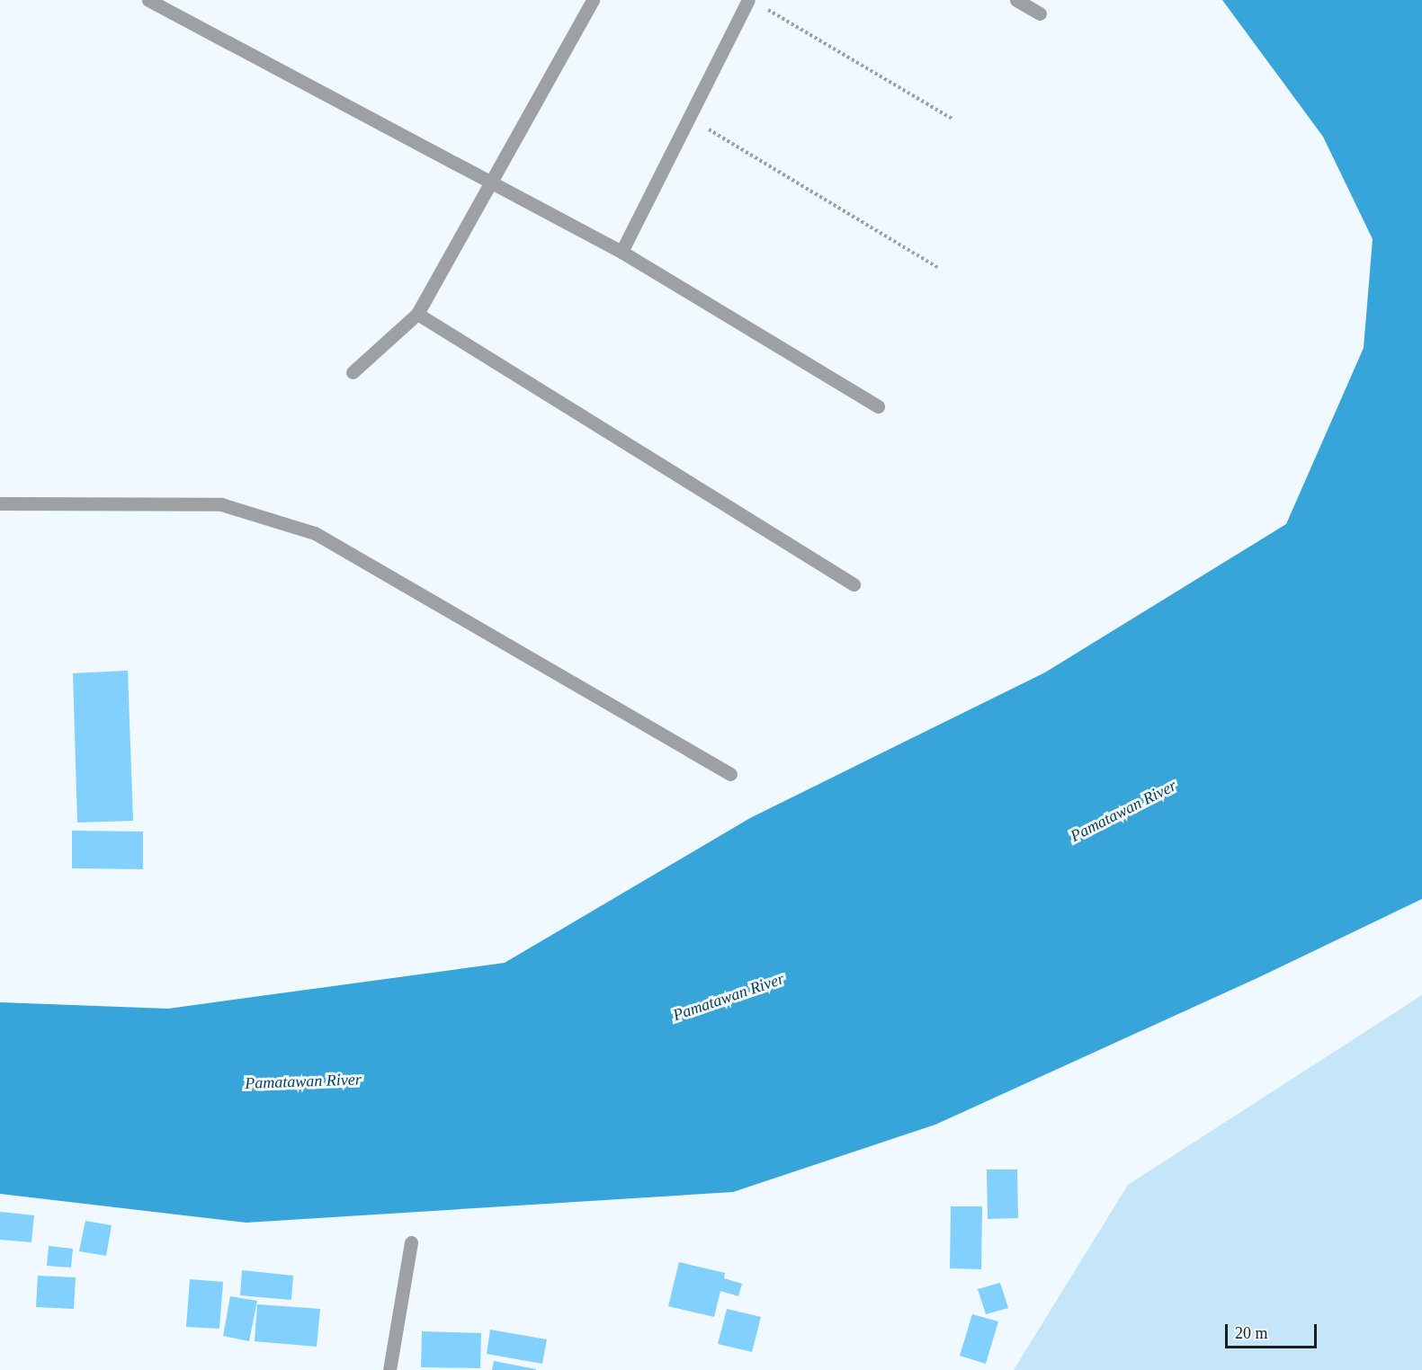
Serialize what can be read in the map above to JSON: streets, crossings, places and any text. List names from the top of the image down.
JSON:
{
  "water": ["Pamatawan River"],
  "scale_bar": "20 m"
}
